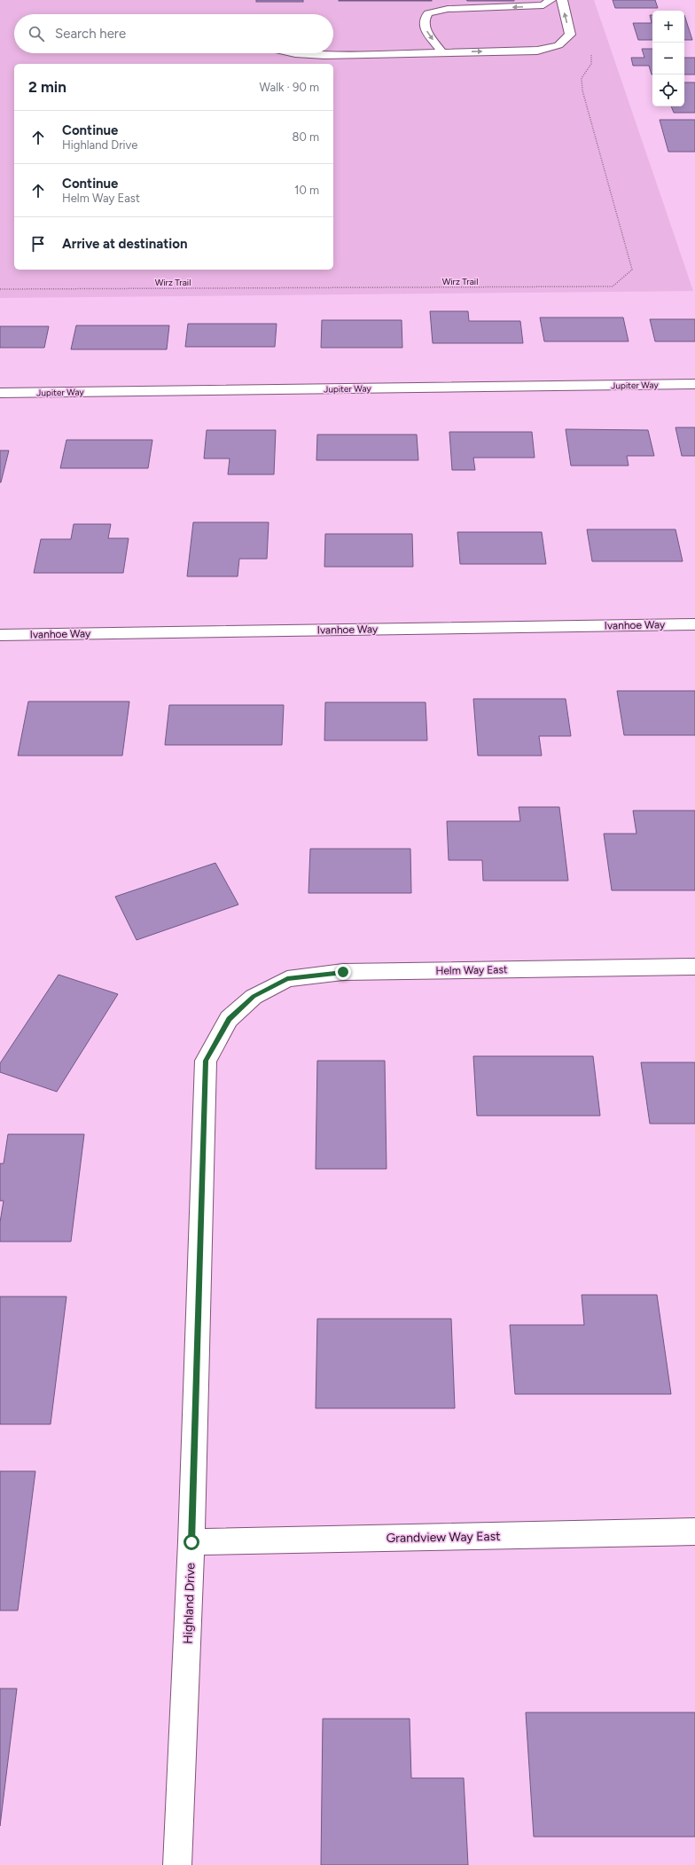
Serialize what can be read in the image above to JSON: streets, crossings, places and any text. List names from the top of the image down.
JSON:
{
  "streets": {
    "street": [
      "Jupiter Way",
      "Ivanhoe Way",
      "Helm Way East",
      "Grandview Way East",
      "Highland Drive"
    ],
    "path": ["Wirz Trail"]
  },
  "crossings": [
    ["Helm Way East", "Highland Drive"],
    ["Grandview Way East", "Highland Drive"]
  ],
  "page": {
    "map_buttons": ["+", "−"],
    "search": "Search here",
    "heading": ["2 min", "Walk · 90 m"],
    "list": [
      ["Continue", "Highland Drive", "80 m"],
      ["Continue", "Helm Way East", "10 m"],
      "Arrive at destination"
    ]
  }
}
